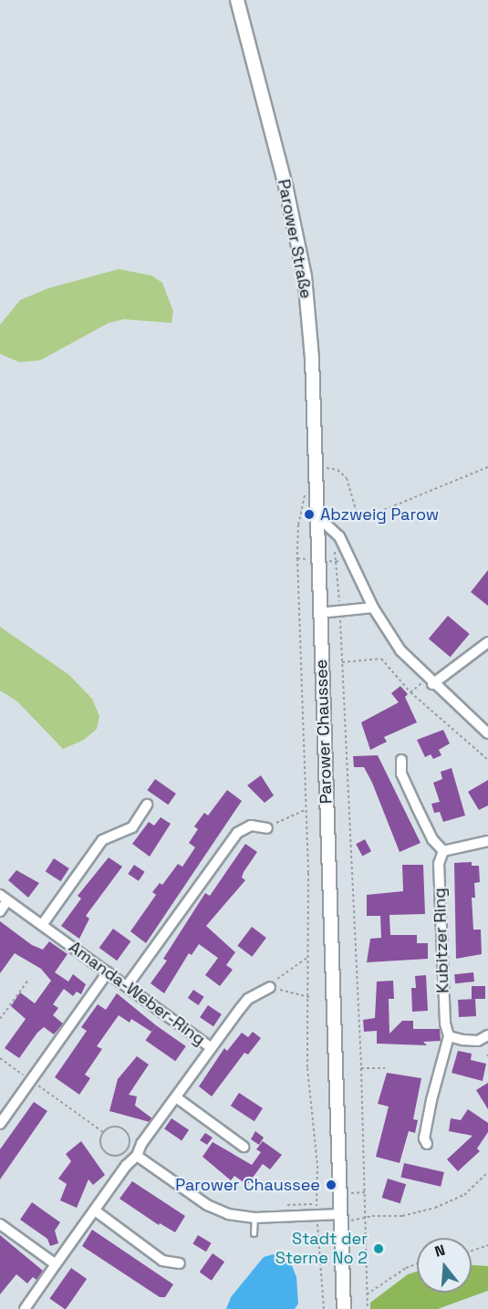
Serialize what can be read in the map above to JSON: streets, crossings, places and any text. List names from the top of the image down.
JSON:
{
  "streets": {
    "street": [
      "Parower Straße",
      "Parower Chaussee",
      "Kubitzer Ring",
      "Amanda-Weber-Ring"
    ]
  },
  "crossings": [
    ["Parower Straße", "Parower Chaussee"]
  ],
  "places": ["Abzweig Parow", "Parower Chaussee", "Stadt der Sterne No 2"],
  "north": "top"
}
